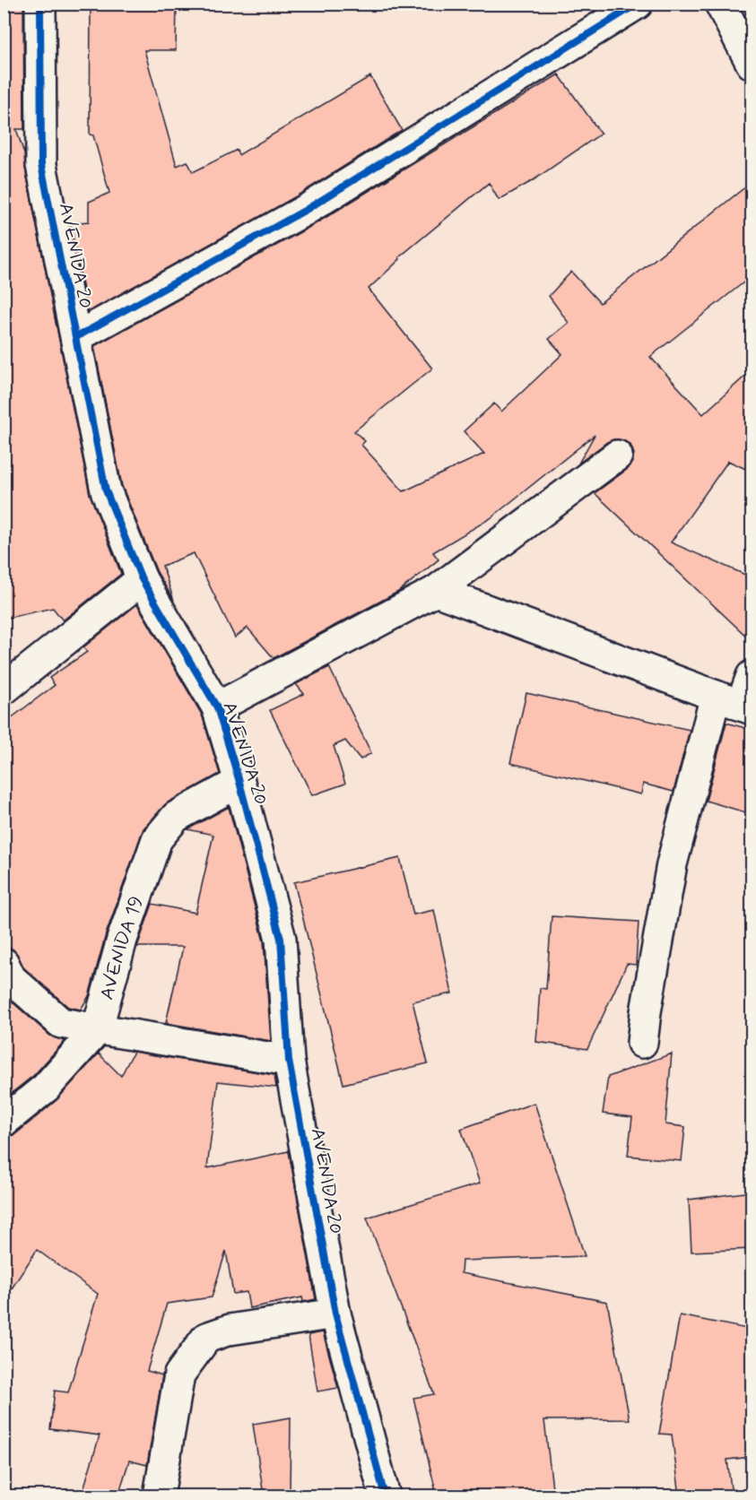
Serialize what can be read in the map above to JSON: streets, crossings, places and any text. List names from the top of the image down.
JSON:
{
  "streets": {
    "street": ["AVENIDA 20", "AVENIDA 19"]
  },
  "crossings": [
    ["AVENIDA 20", "AVENIDA 19"]
  ]
}
